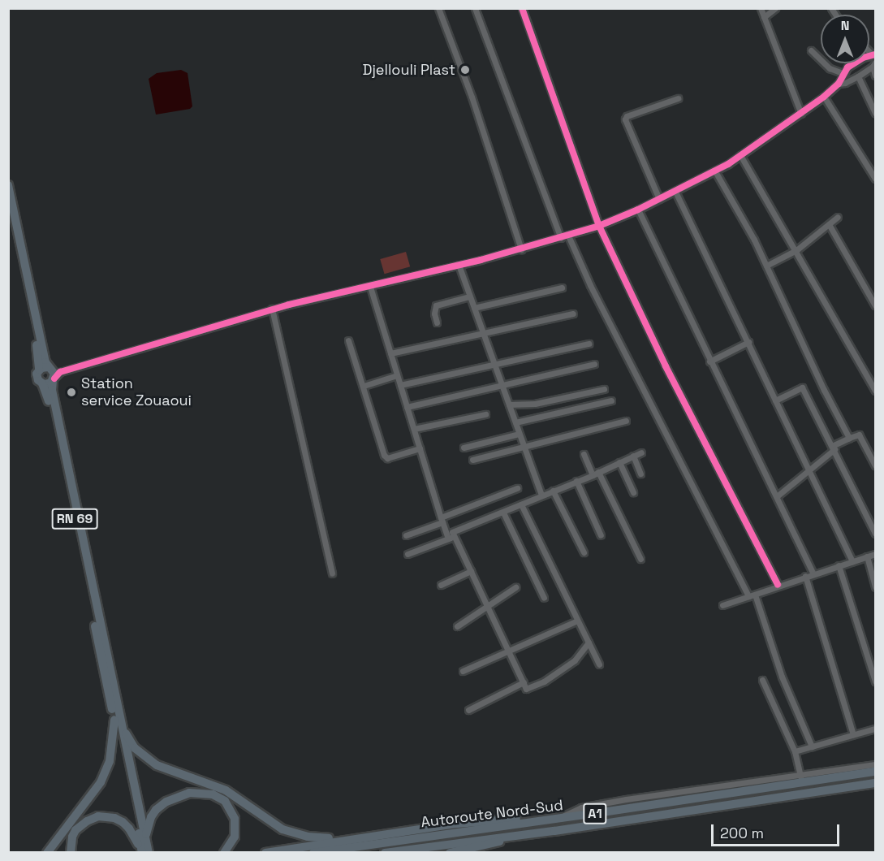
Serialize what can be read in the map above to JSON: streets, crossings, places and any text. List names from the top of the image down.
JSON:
{
  "streets": {
    "highway": ["RN 69", "Autoroute Nord-Sud", "A1"]
  },
  "places": ["Djellouli Plast", "Station service Zouaoui"],
  "scale_bar": "200 m",
  "north": "top"
}
